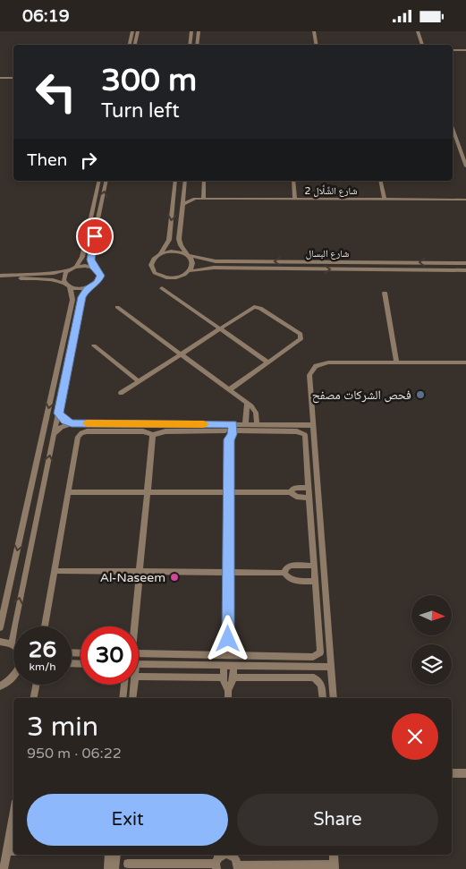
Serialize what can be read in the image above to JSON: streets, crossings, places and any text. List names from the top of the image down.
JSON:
{
  "streets": {
    "street": ["شارع الشَّلَّال 2", "شارع البسال"]
  },
  "places": ["فحص الشركات مصفح", "Al-Naseem"],
  "north": "right",
  "page": {
    "status": "06:19",
    "turn": ["300 m", "Turn left"],
    "then": "Then",
    "speed": "26 km/h",
    "limit": "30",
    "heading": ["3 min", "950 m · 06:22"],
    "buttons": ["Exit", "Share"]
  }
}
